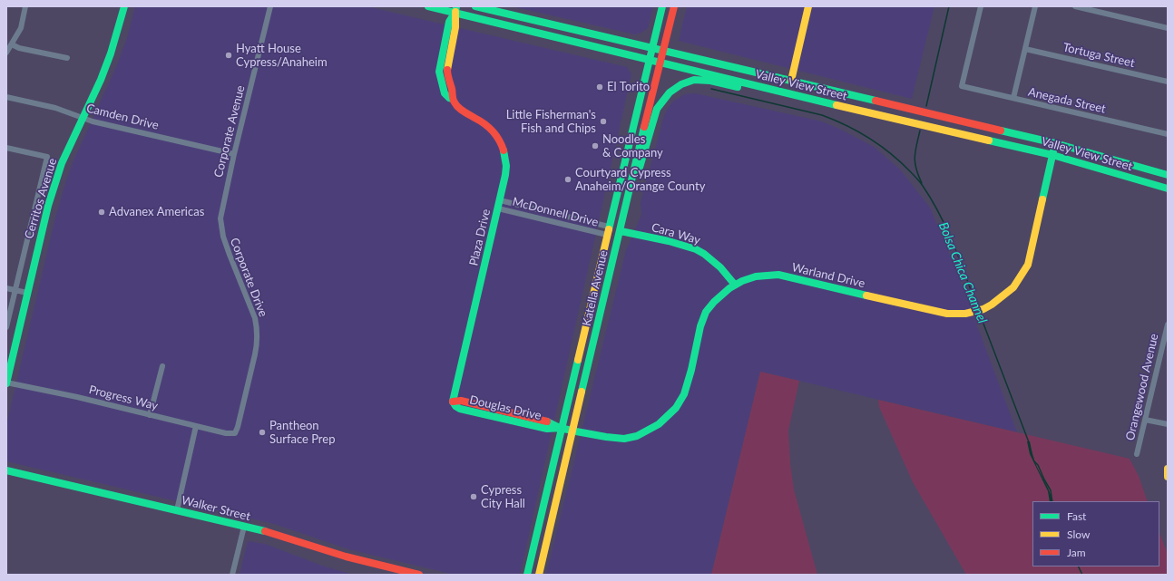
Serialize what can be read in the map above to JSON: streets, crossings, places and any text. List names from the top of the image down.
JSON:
{
  "streets": {
    "main road": [
      "Valley View Street",
      "Cerritos Avenue",
      "Cara Way",
      "Plaza Drive",
      "Warland Drive",
      "Katella Avenue",
      "Douglas Drive",
      "Walker Street"
    ],
    "street": [
      "Tortuga Street",
      "Anegada Street",
      "Camden Drive",
      "Corporate Avenue",
      "McDonnell Drive",
      "Corporate Drive",
      "Orangewood Avenue",
      "Progress Way"
    ]
  },
  "crossings": [
    ["Valley View Street", "Plaza Drive"],
    ["Valley View Street", "Warland Drive"],
    ["Valley View Street", "Katella Avenue"],
    ["Camden Drive", "Corporate Avenue"],
    ["Camden Drive", "Cerritos Avenue"],
    ["Corporate Avenue", "Corporate Drive"],
    ["Cerritos Avenue", "Progress Way"],
    ["McDonnell Drive", "Plaza Drive"],
    ["McDonnell Drive", "Katella Avenue"],
    ["Cara Way", "Warland Drive"],
    ["Cara Way", "Katella Avenue"],
    ["Plaza Drive", "Douglas Drive"],
    ["Warland Drive", "Katella Avenue"],
    ["Warland Drive", "Douglas Drive"],
    ["Corporate Drive", "Progress Way"],
    ["Katella Avenue", "Douglas Drive"]
  ],
  "water": ["Bolsa Chica Channel"],
  "places": [
    "Hyatt House Cypress/Anaheim",
    "El Torito",
    "Little Fisherman's Fish and Chips",
    "Noodles & Company",
    "Courtyard Cypress Anaheim/Orange County",
    "Advanex Americas",
    "Pantheon Surface Prep",
    "Cypress City Hall"
  ],
  "legend": ["Fast", "Slow", "Jam"]
}
